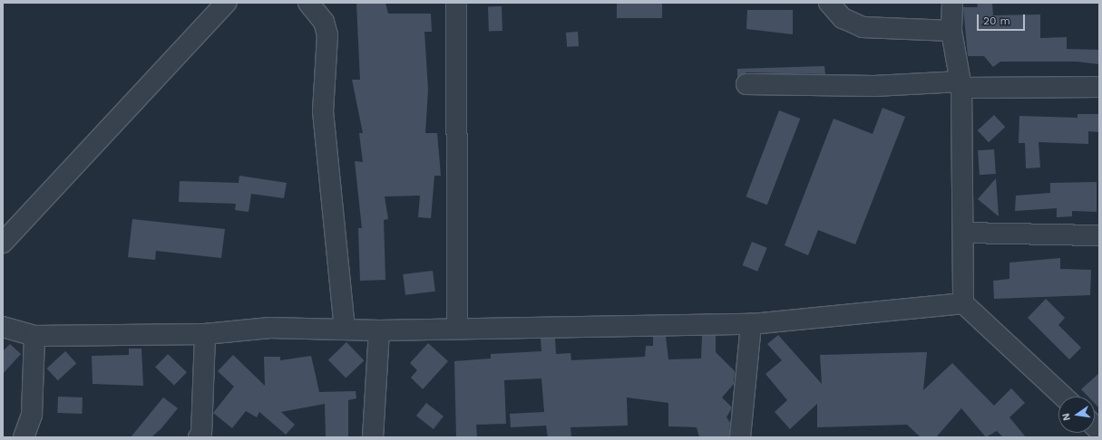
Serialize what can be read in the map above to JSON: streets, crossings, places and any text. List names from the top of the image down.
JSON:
{
  "scale_bar": "20 m",
  "north": "left"
}
